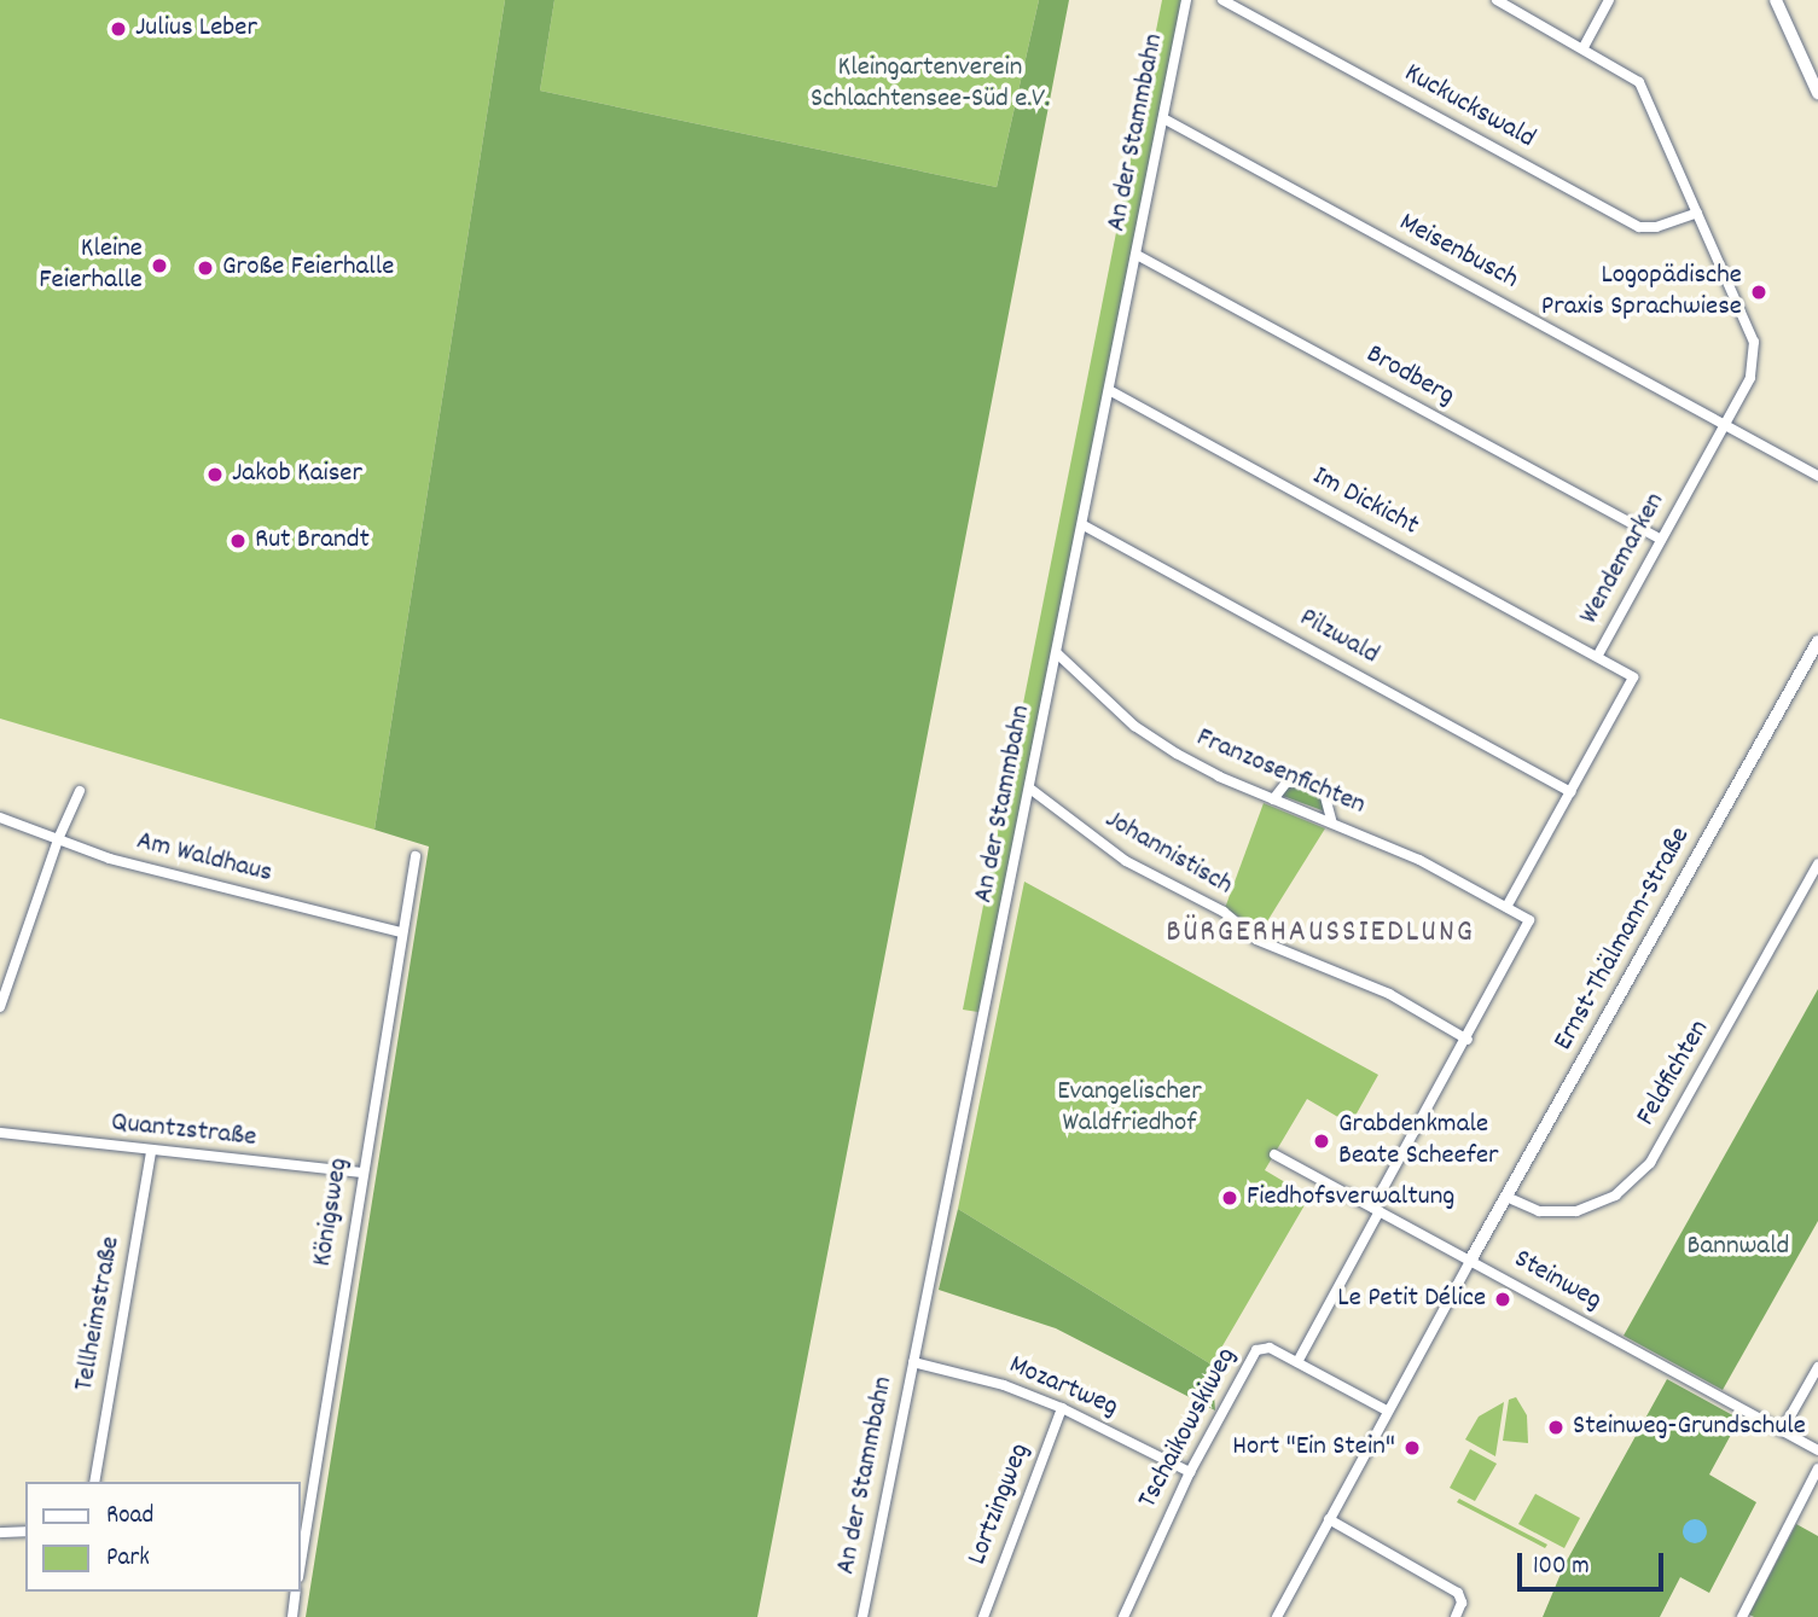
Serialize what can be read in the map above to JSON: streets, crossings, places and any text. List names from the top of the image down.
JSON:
{
  "streets": {
    "street": [
      "Kuckuckswald",
      "An der Stammbahn",
      "Meisenbusch",
      "Brodberg",
      "Im Dickicht",
      "Wendemarken",
      "Pilzwald",
      "Franzosenfichten",
      "Johannistisch",
      "Am Waldhaus",
      "Ernst-Thälmann-Straße",
      "Feldfichten",
      "Quantzstraße",
      "Königsweg",
      "Steinweg",
      "Tellheimstraße",
      "Mozartweg",
      "Tschaikowskiweg",
      "Lortzingweg"
    ]
  },
  "crossings": [
    ["Kuckuckswald", "Wendemarken"],
    ["An der Stammbahn", "Meisenbusch"],
    ["An der Stammbahn", "Brodberg"],
    ["An der Stammbahn", "Im Dickicht"],
    ["An der Stammbahn", "Pilzwald"],
    ["An der Stammbahn", "Franzosenfichten"],
    ["An der Stammbahn", "Johannistisch"],
    ["An der Stammbahn", "Mozartweg"],
    ["Meisenbusch", "Wendemarken"],
    ["Brodberg", "Wendemarken"],
    ["Im Dickicht", "Wendemarken"],
    ["Wendemarken", "Pilzwald"],
    ["Wendemarken", "Franzosenfichten"],
    ["Am Waldhaus", "Königsweg"],
    ["Ernst-Thälmann-Straße", "Feldfichten"],
    ["Ernst-Thälmann-Straße", "Steinweg"],
    ["Quantzstraße", "Königsweg"],
    ["Quantzstraße", "Tellheimstraße"],
    ["Mozartweg", "Tschaikowskiweg"],
    ["Mozartweg", "Lortzingweg"]
  ],
  "districts": ["BÜRGERHAUSSIEDLUNG"],
  "parks": ["Kleingartenverein Schlachtensee-Süd e.V.", "Evangelischer Waldfriedhof", "Bannwald"],
  "places": [
    "Julius Leber",
    "Kleine Feierhalle",
    "Große Feierhalle",
    "Logopädische Praxis Sprachwiese",
    "Jakob Kaiser",
    "Rut Brandt",
    "Grabdenkmale Beate Scheefer",
    "Fiedhofsverwaltung",
    "Le Petit Délice",
    "Steinweg-Grundschule",
    "Hort \"Ein Stein\""
  ],
  "legend": ["Road", "Park"],
  "scale_bar": "100 m"
}
